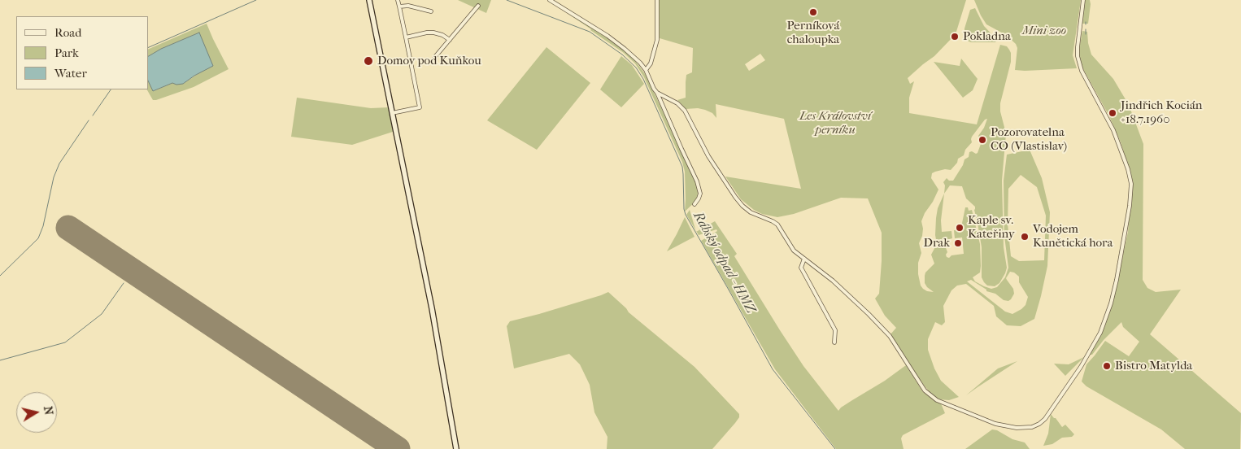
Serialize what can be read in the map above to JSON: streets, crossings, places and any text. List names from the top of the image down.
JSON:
{
  "water": ["Rábský odpad - HMZ"],
  "parks": ["Mini zoo", "Les Království perníku"],
  "places": [
    "Perníková chaloupka",
    "Pokladna",
    "Domov pod Kuňkou",
    "Jindřich Kocián +18.7.1960",
    "Pozorovatelna CO (Vlastislav)",
    "Kaple sv. Kateřiny",
    "Vodojem Kunětická hora",
    "Drak",
    "Bistro Matylda"
  ],
  "legend": ["Road", "Park", "Water"],
  "north": "right"
}
